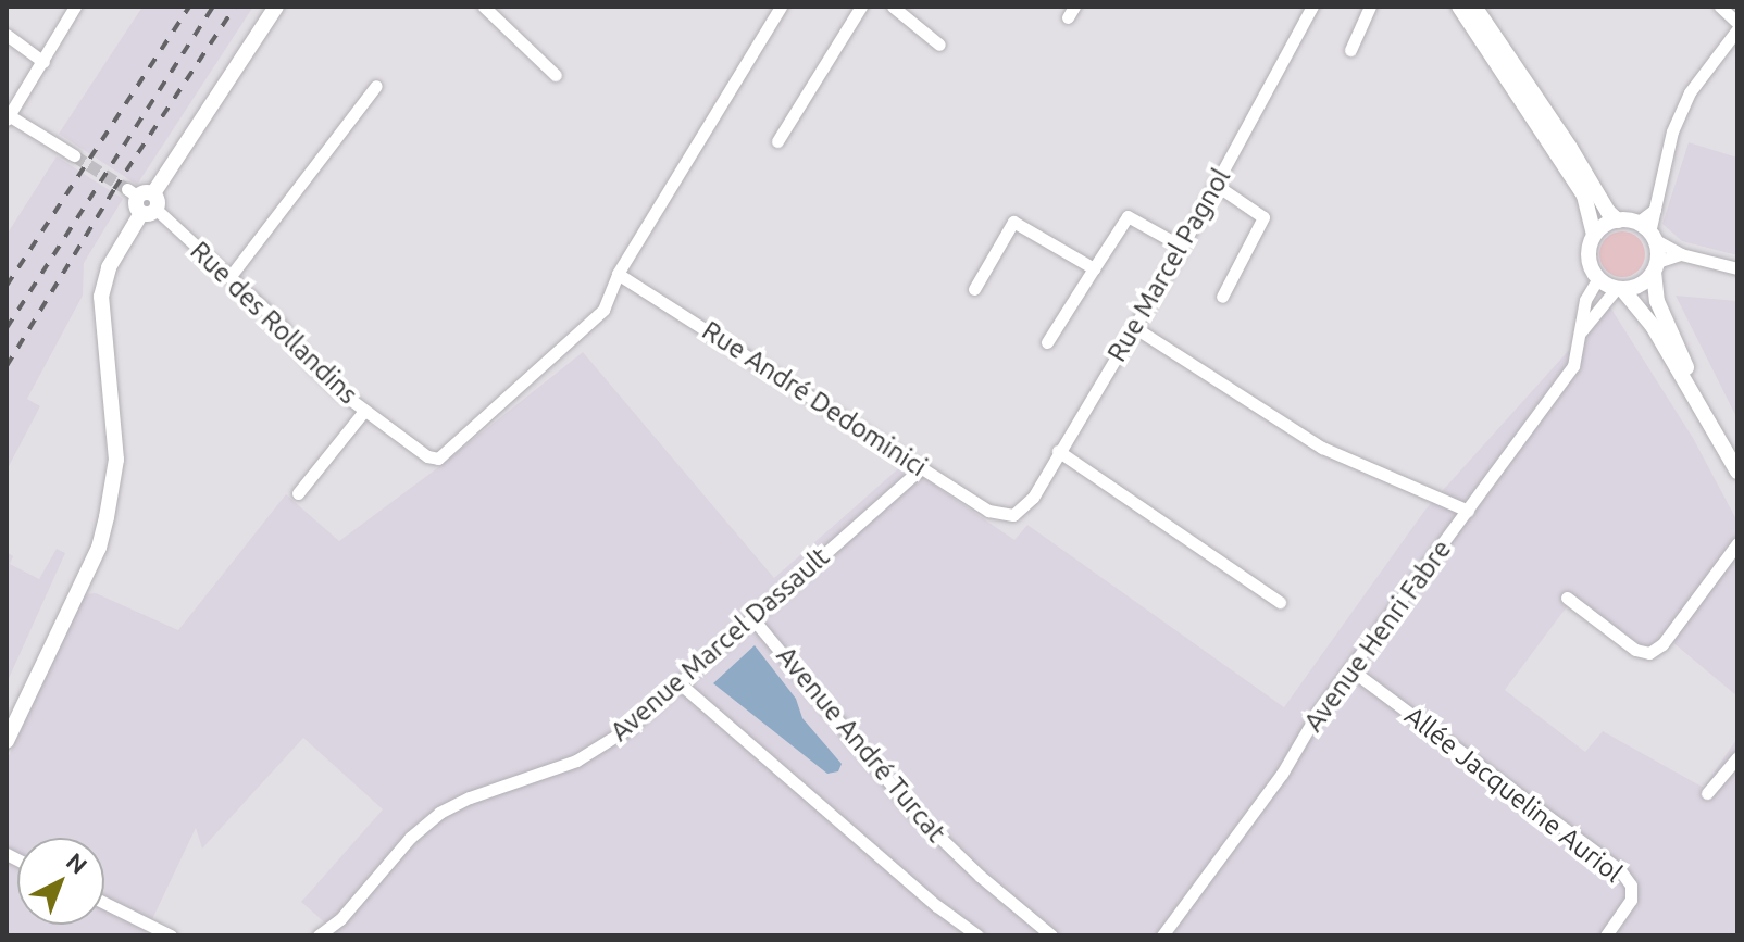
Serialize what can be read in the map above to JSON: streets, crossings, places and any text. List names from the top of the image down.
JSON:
{
  "streets": {
    "street": [
      "Rue Marcel Pagnol",
      "Rue des Rollandins",
      "Rue André Dedominici",
      "Avenue Henri Fabre",
      "Avenue Marcel Dassault",
      "Avenue André Turcat",
      "Allée Jacqueline Auriol"
    ]
  },
  "crossings": [
    ["Rue Marcel Pagnol", "Rue André Dedominici"],
    ["Rue des Rollandins", "Rue André Dedominici"],
    ["Rue André Dedominici", "Avenue Marcel Dassault"],
    ["Avenue Henri Fabre", "Allée Jacqueline Auriol"],
    ["Avenue Marcel Dassault", "Avenue André Turcat"]
  ],
  "north": "top right"
}
